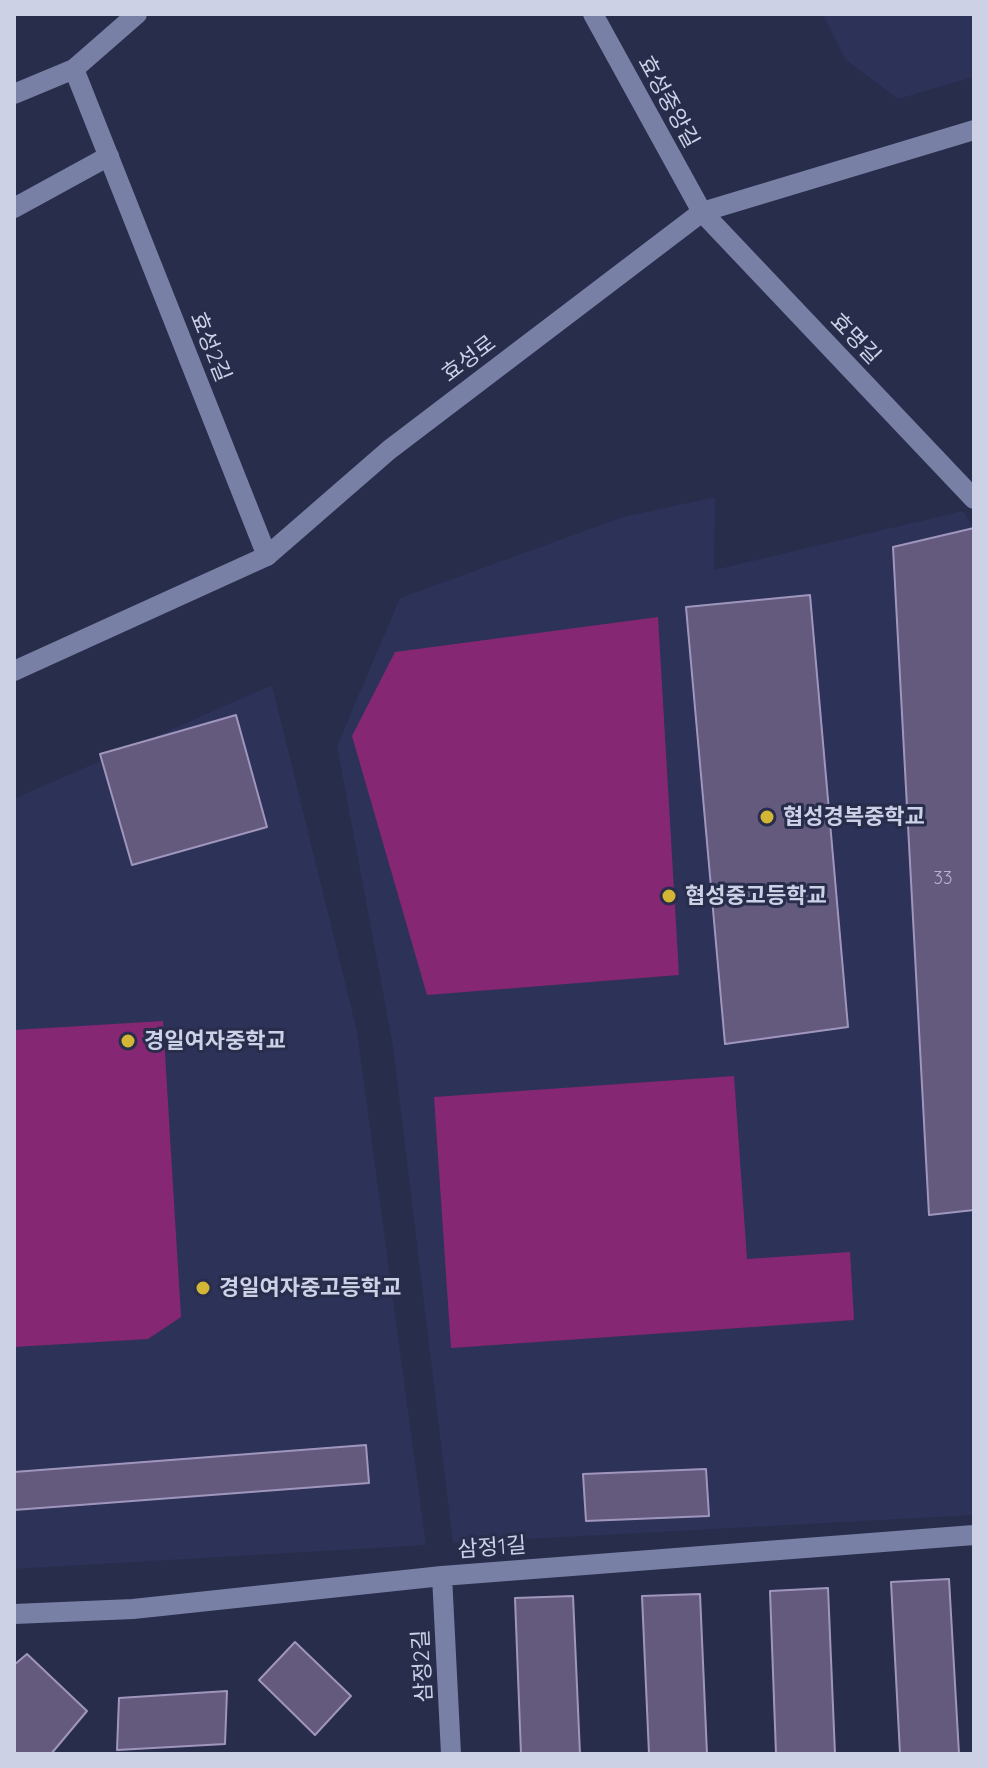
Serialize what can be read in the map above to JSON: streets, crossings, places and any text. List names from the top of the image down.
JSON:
{
  "streets": {
    "street": [
      "효성중앙길",
      "효명길",
      "효성2길",
      "효성로",
      "삼정1길",
      "삼정2길"
    ]
  },
  "crossings": [
    ["효성중앙길", "효명길"],
    ["효성중앙길", "효성로"],
    ["효명길", "효성로"],
    ["효성2길", "효성로"],
    ["삼정1길", "삼정2길"]
  ],
  "places": [
    "협성경복중학교",
    "협성중고등학교",
    "경일여자중학교",
    "경일여자중고등학교"
  ],
  "house_numbers": ["33"]
}
